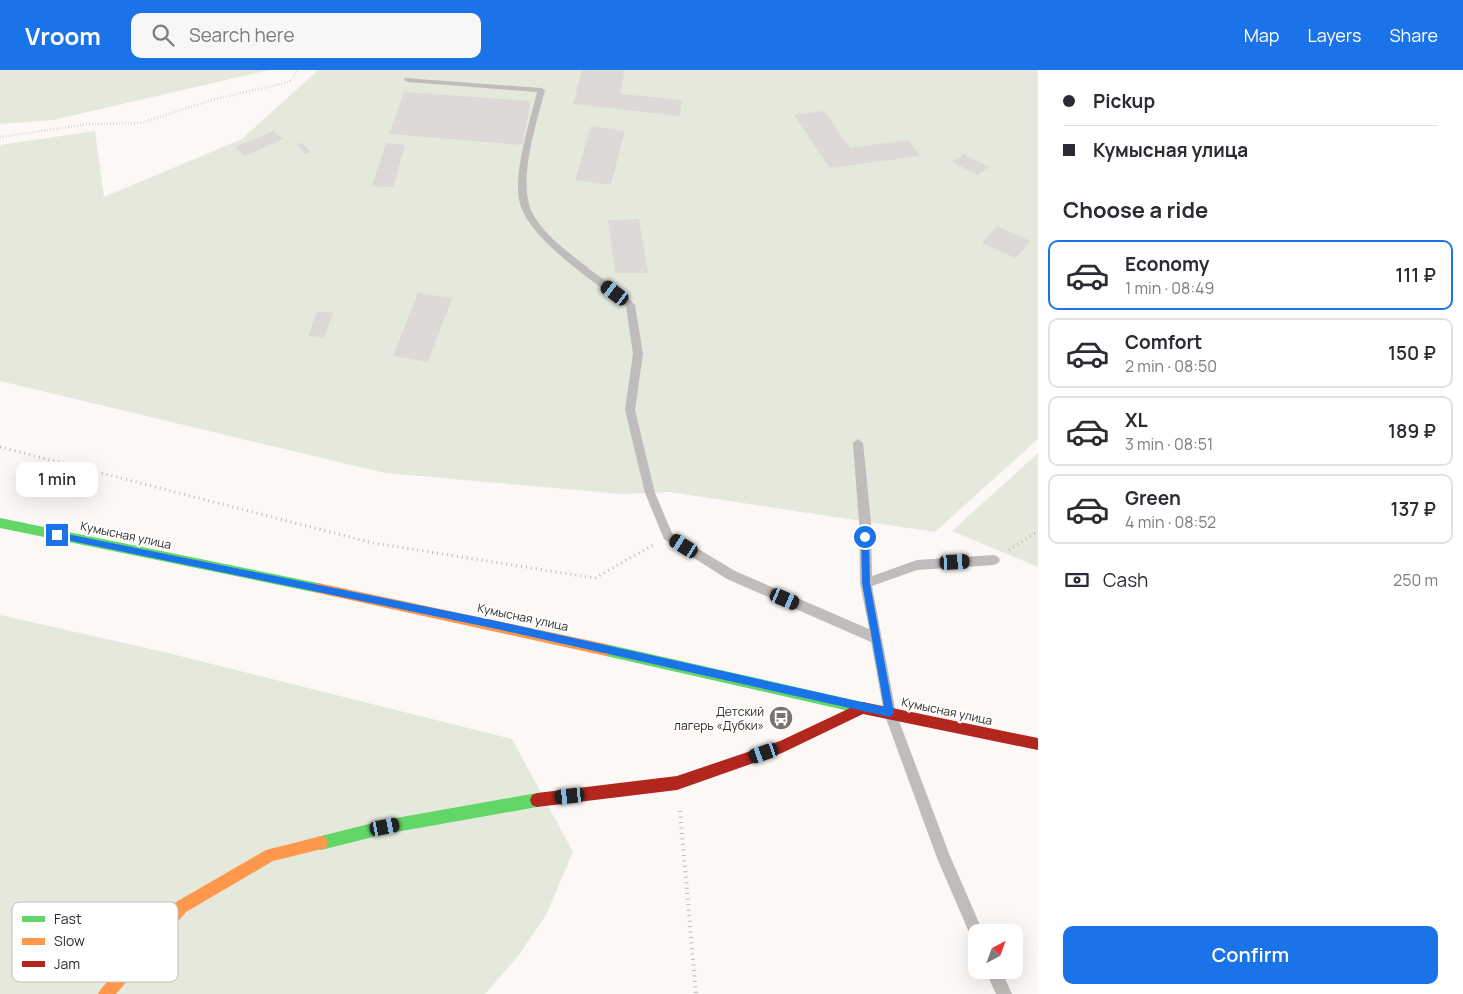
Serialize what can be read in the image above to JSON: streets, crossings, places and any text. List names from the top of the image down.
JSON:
{
  "streets": {
    "main road": ["Кумысная улица"]
  },
  "places": {
    "bus stop": ["Детский лагерь «Дубки»"]
  },
  "legend": ["Fast", "Slow", "Jam"],
  "north": "top right",
  "page": {
    "header": "Vroom",
    "search": "Search here",
    "nav": ["Map", "Layers", "Share"],
    "banner": ["Pickup", "Кумысная улица"],
    "heading": "Choose a ride",
    "list": [
      {
        "name": "Economy",
        "note": "1 min · 08:49",
        "value": "111 ₽"
      },
      {
        "name": "Comfort",
        "note": "2 min · 08:50",
        "value": "150 ₽"
      },
      {
        "name": "XL",
        "note": "3 min · 08:51",
        "value": "189 ₽"
      },
      {
        "name": "Green",
        "note": "4 min · 08:52",
        "value": "137 ₽"
      }
    ],
    "bubble": "1 min",
    "pay": ["Cash", "250 m"],
    "buttons": "Confirm"
  }
}
